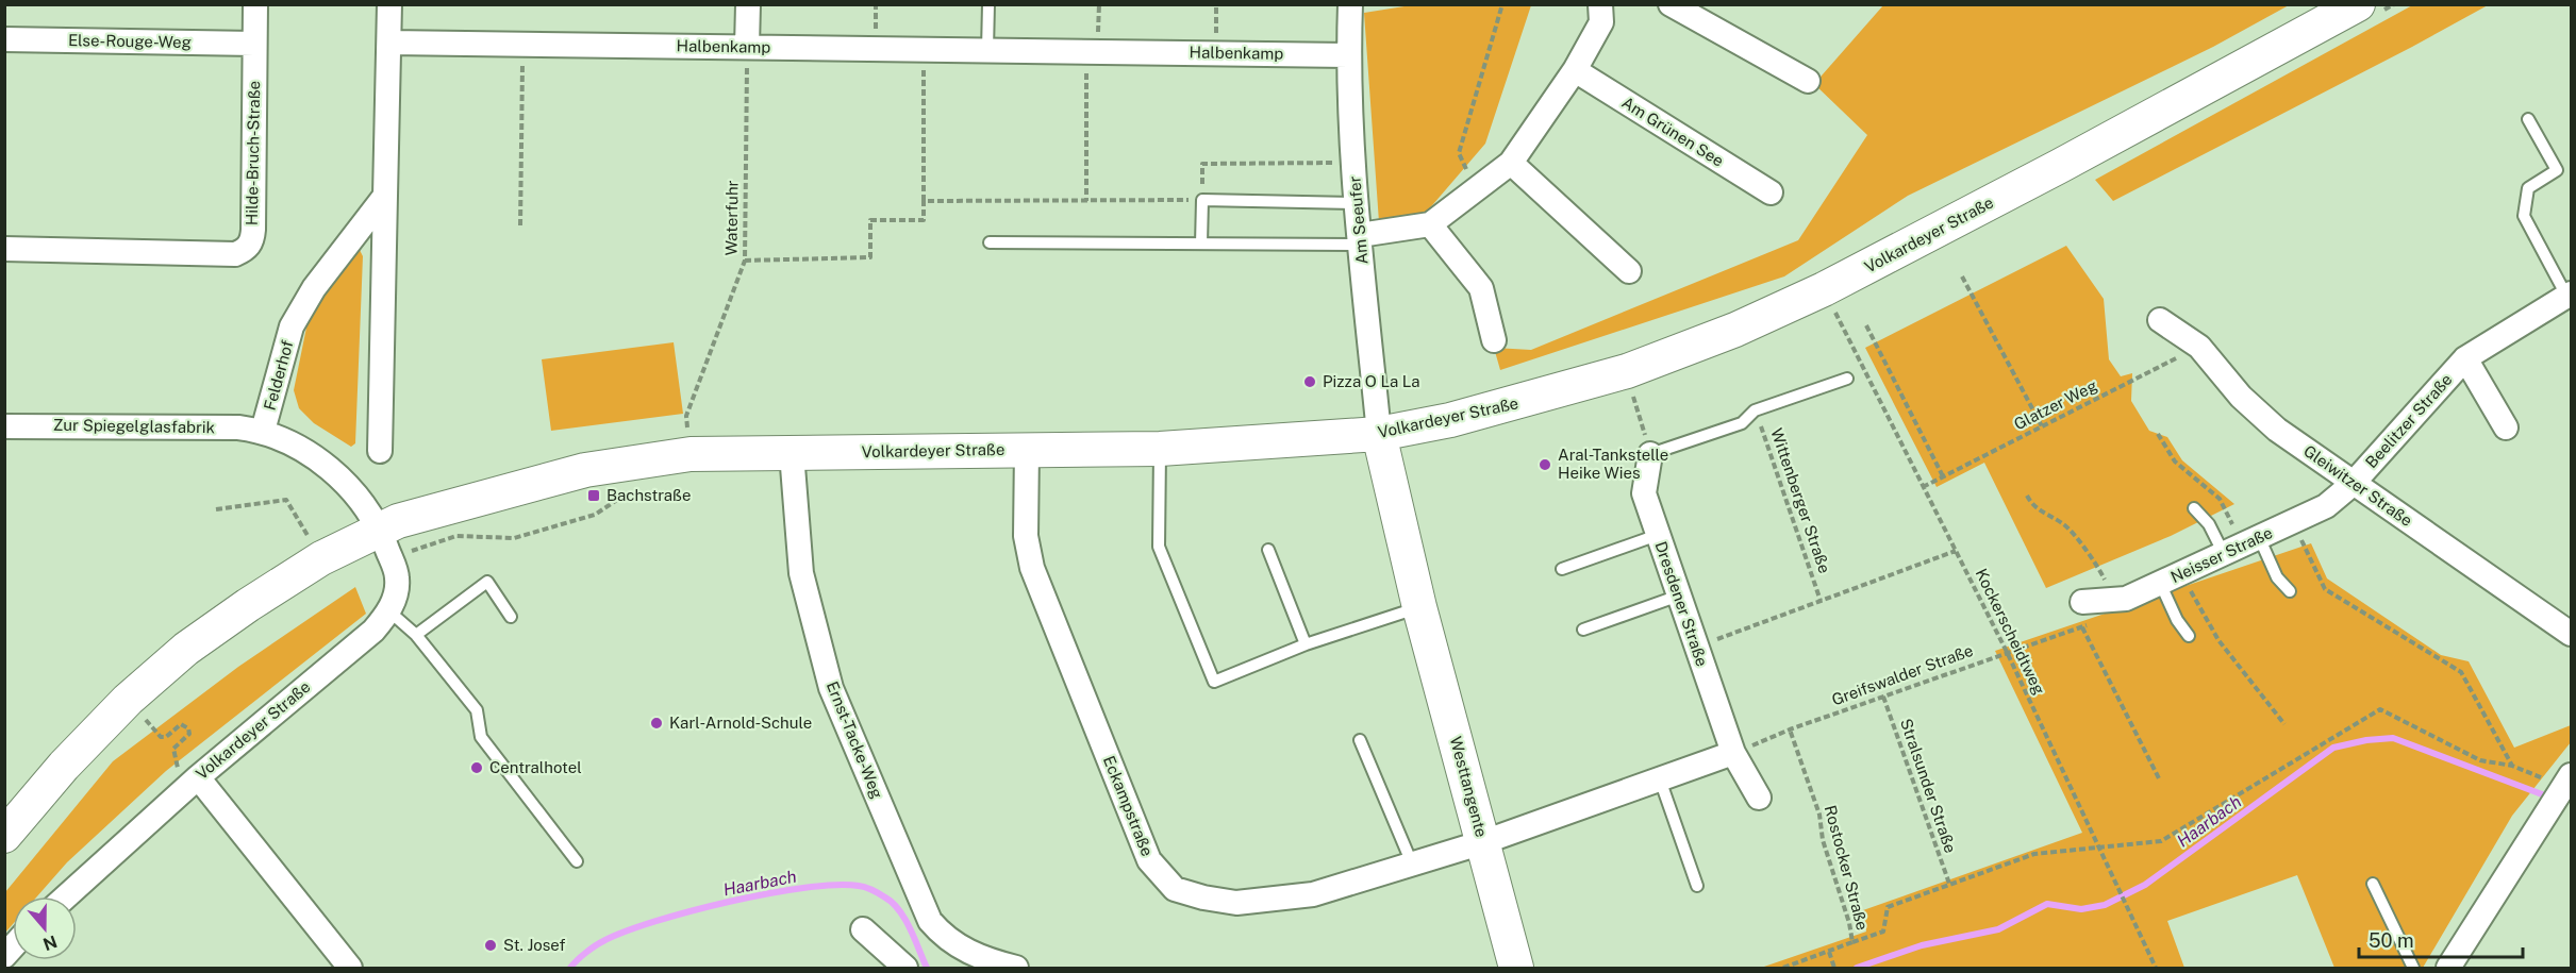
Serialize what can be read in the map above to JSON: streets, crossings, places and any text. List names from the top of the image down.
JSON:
{
  "streets": {
    "main road": ["Volkardeyer Straße", "Westtangente"],
    "street": [
      "Else-Rouge-Weg",
      "Halbenkamp",
      "Am Grünen See",
      "Hilde-Bruch-Straße",
      "Am Seeufer",
      "Felderhof",
      "Beelitzer Straße",
      "Zur Spiegelglasfabrik",
      "Gleiwitzer Straße",
      "Neisser Straße",
      "Dresdener Straße",
      "Ernst-Tacke-Weg",
      "Eckampstraße"
    ],
    "path": [
      "Waterfuhr",
      "Glatzer Weg",
      "Wittenberger Straße",
      "Kockerscheidtweg",
      "Greifswalder Straße",
      "Stralsunder Straße",
      "Rostocker Straße"
    ]
  },
  "crossings": [
    ["Else-Rouge-Weg", "Hilde-Bruch-Straße"],
    ["Halbenkamp", "Waterfuhr"],
    ["Halbenkamp", "Am Seeufer"],
    ["Waterfuhr", "Volkardeyer Straße"],
    ["Am Seeufer", "Volkardeyer Straße"],
    ["Am Seeufer", "Westtangente"],
    ["Volkardeyer Straße", "Felderhof"],
    ["Volkardeyer Straße", "Ernst-Tacke-Weg"],
    ["Volkardeyer Straße", "Westtangente"],
    ["Volkardeyer Straße", "Eckampstraße"],
    ["Felderhof", "Zur Spiegelglasfabrik"],
    ["Glatzer Weg", "Gleiwitzer Straße"],
    ["Glatzer Weg", "Kockerscheidtweg"],
    ["Beelitzer Straße", "Gleiwitzer Straße"],
    ["Beelitzer Straße", "Neisser Straße"],
    ["Gleiwitzer Straße", "Neisser Straße"],
    ["Dresdener Straße", "Greifswalder Straße"],
    ["Kockerscheidtweg", "Greifswalder Straße"],
    ["Greifswalder Straße", "Stralsunder Straße"],
    ["Greifswalder Straße", "Rostocker Straße"],
    ["Westtangente", "Eckampstraße"]
  ],
  "water": ["Haarbach"],
  "places": {
    "other": [
      "Pizza O La La",
      "Aral-Tankstelle Heike Wies",
      "Karl-Arnold-Schule",
      "Centralhotel",
      "St. Josef"
    ],
    "transit": ["Bachstraße"]
  },
  "scale_bar": "50 m",
  "north": "bottom"
}
